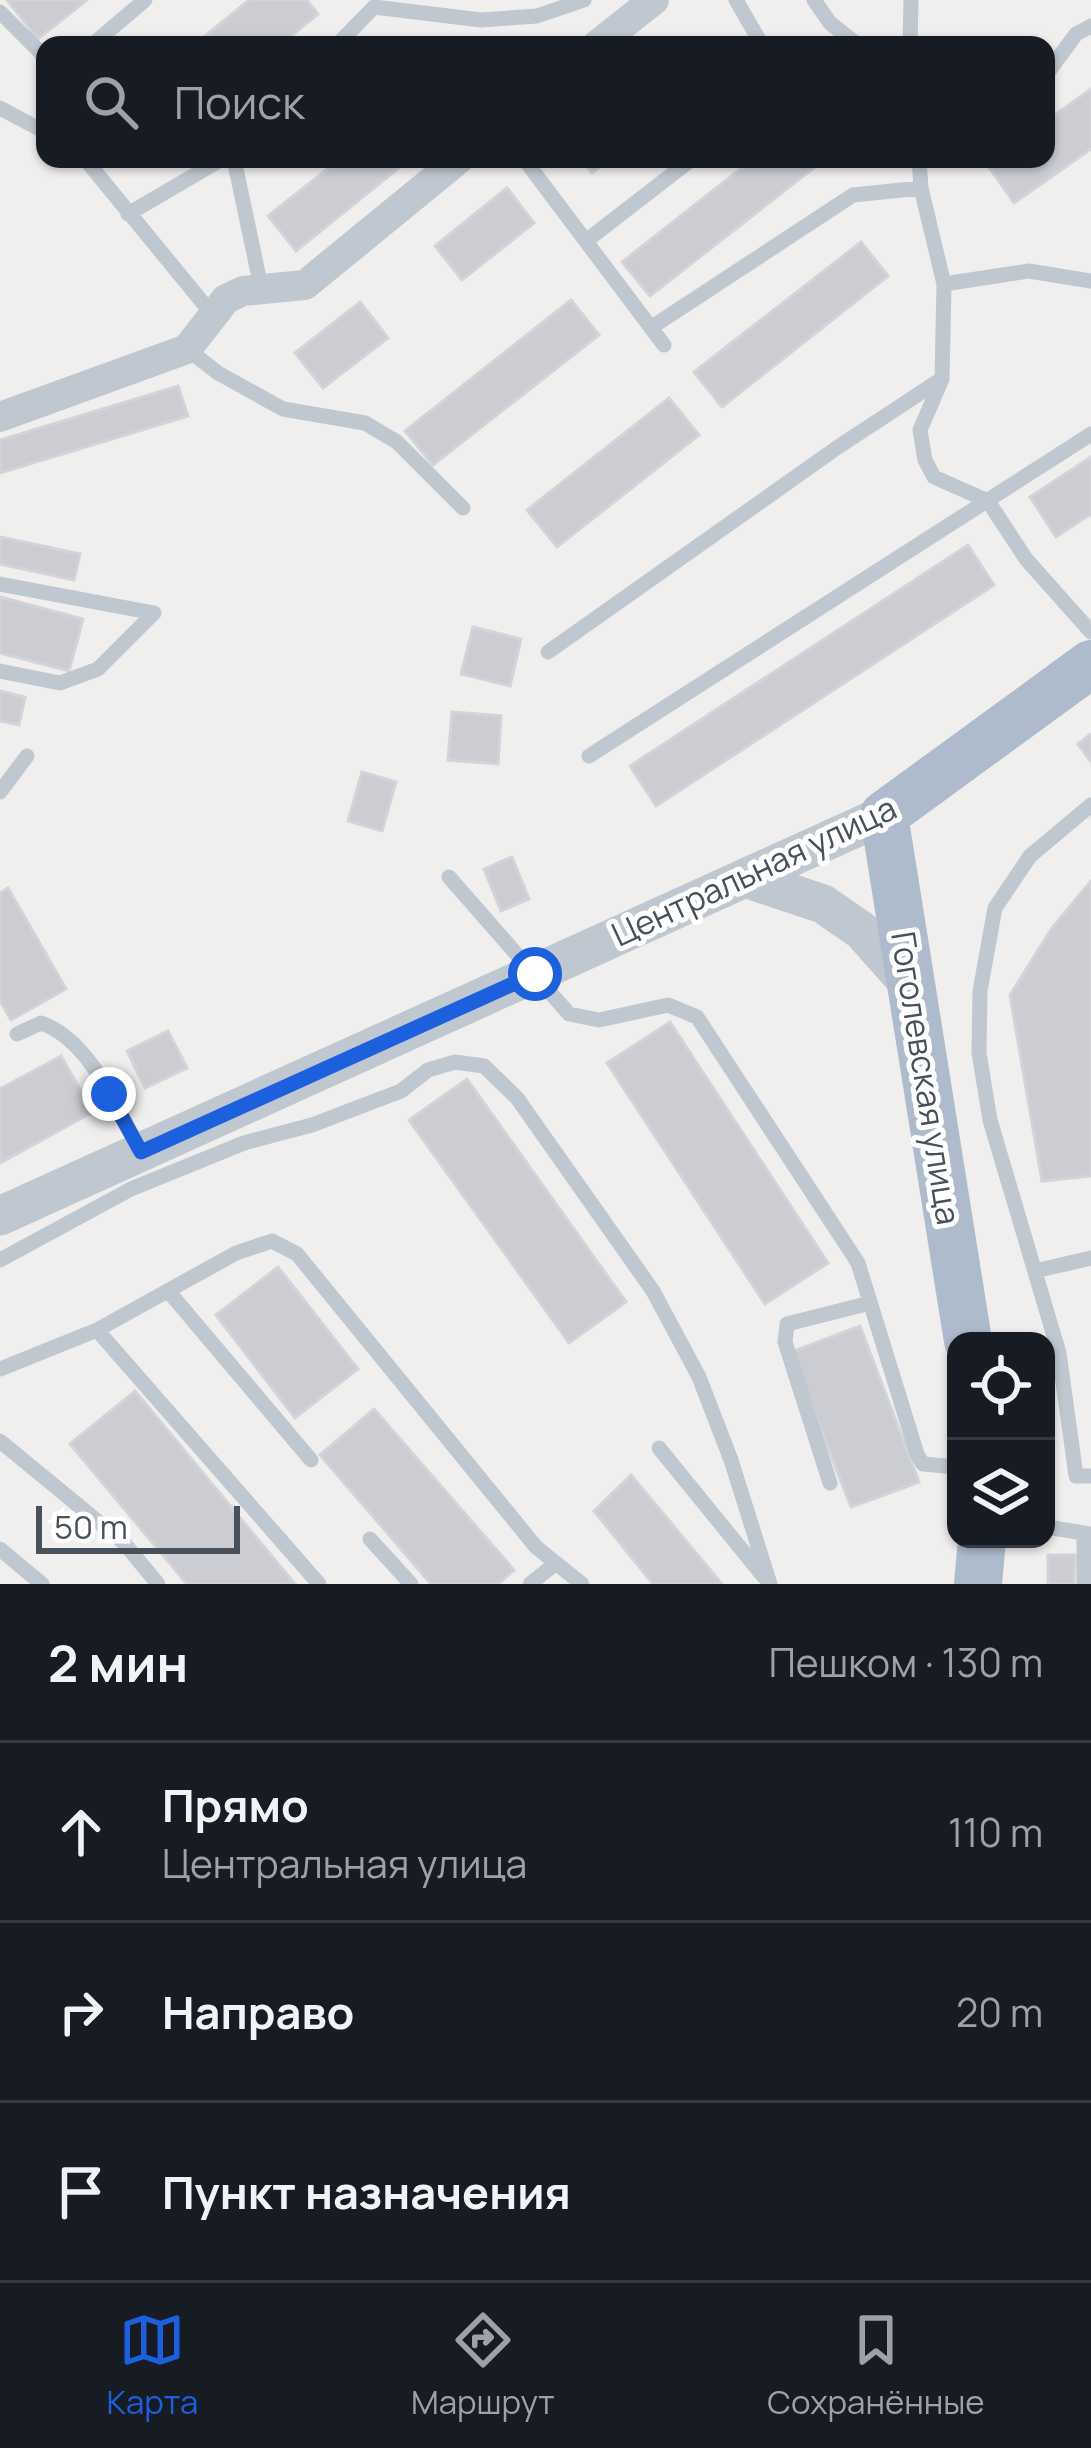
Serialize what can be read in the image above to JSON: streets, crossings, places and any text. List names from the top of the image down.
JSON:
{
  "streets": {
    "main road": ["Центральная улица", "Гоголевская улица"]
  },
  "crossings": [
    ["Центральная улица", "Гоголевская улица"]
  ],
  "scale_bar": "50 m",
  "page": {
    "search": "Поиск",
    "scale": "50 m",
    "heading": ["2 мин", "Пешком · 130 m"],
    "list": [
      ["Прямо", "Центральная улица", "110 m"],
      ["Направо", "20 m"],
      "Пункт назначения"
    ],
    "nav": ["Карта", "Маршрут", "Сохранённые"]
  }
}
